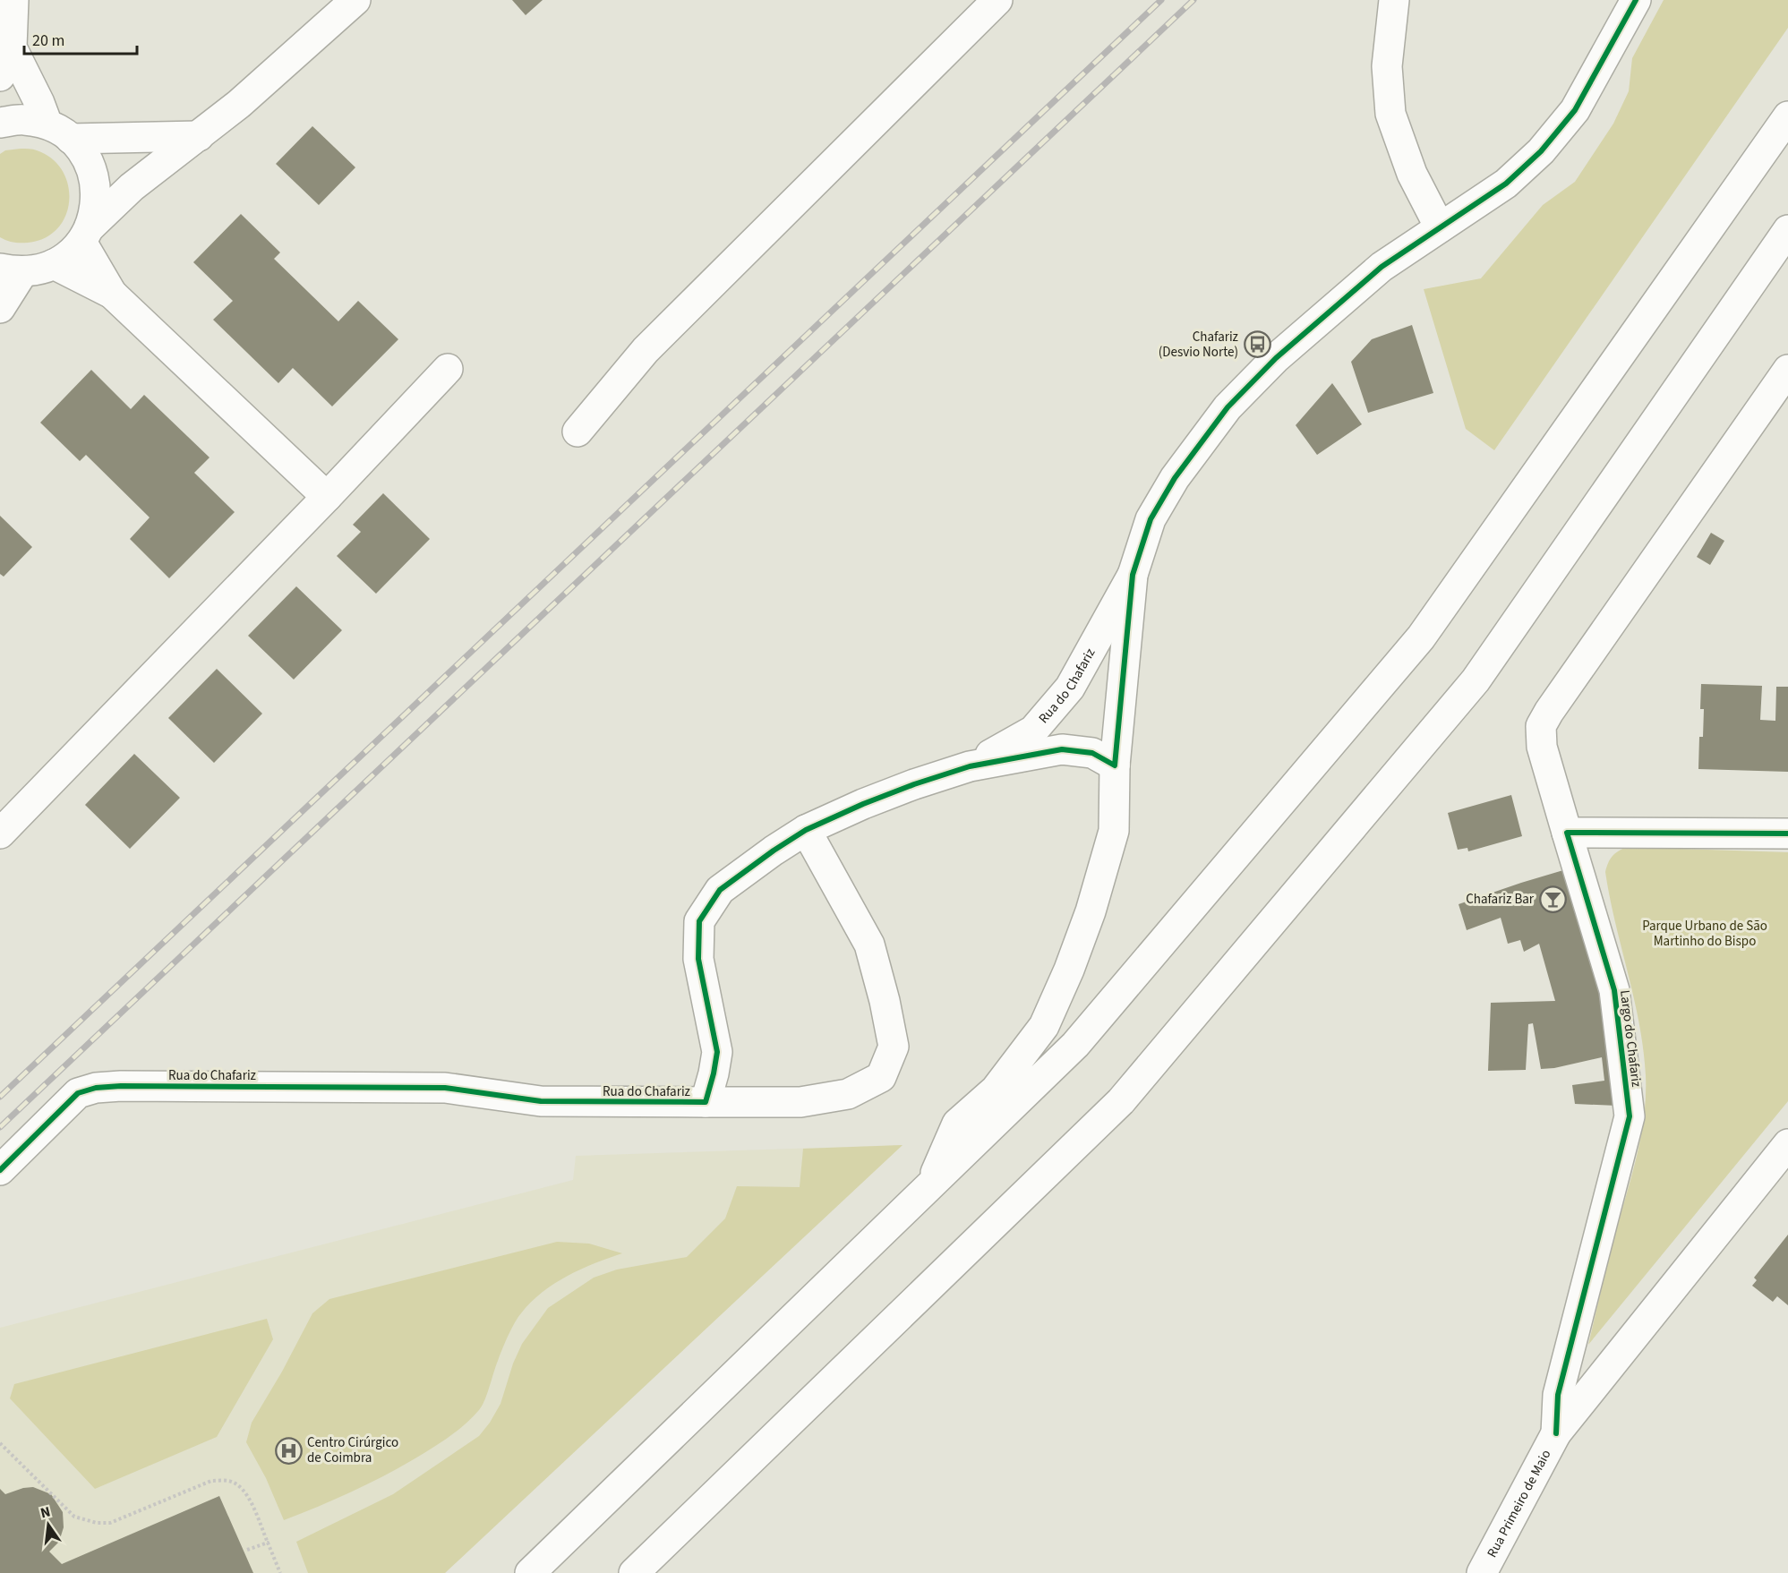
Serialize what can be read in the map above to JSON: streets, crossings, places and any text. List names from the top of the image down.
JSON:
{
  "streets": {
    "main road": ["Rua do Chafariz", "Largo do Chafariz", "Rua Primeiro de Maio"]
  },
  "crossings": [
    ["Largo do Chafariz", "Rua Primeiro de Maio"]
  ],
  "parks": ["Parque Urbano de São Martinho do Bispo"],
  "places": {
    "bus stop": ["Chafariz (Desvio Norte)"],
    "bar": ["Chafariz Bar"],
    "hospital": ["Centro Cirúrgico de Coimbra"]
  },
  "scale_bar": "20 m",
  "north": "top"
}
